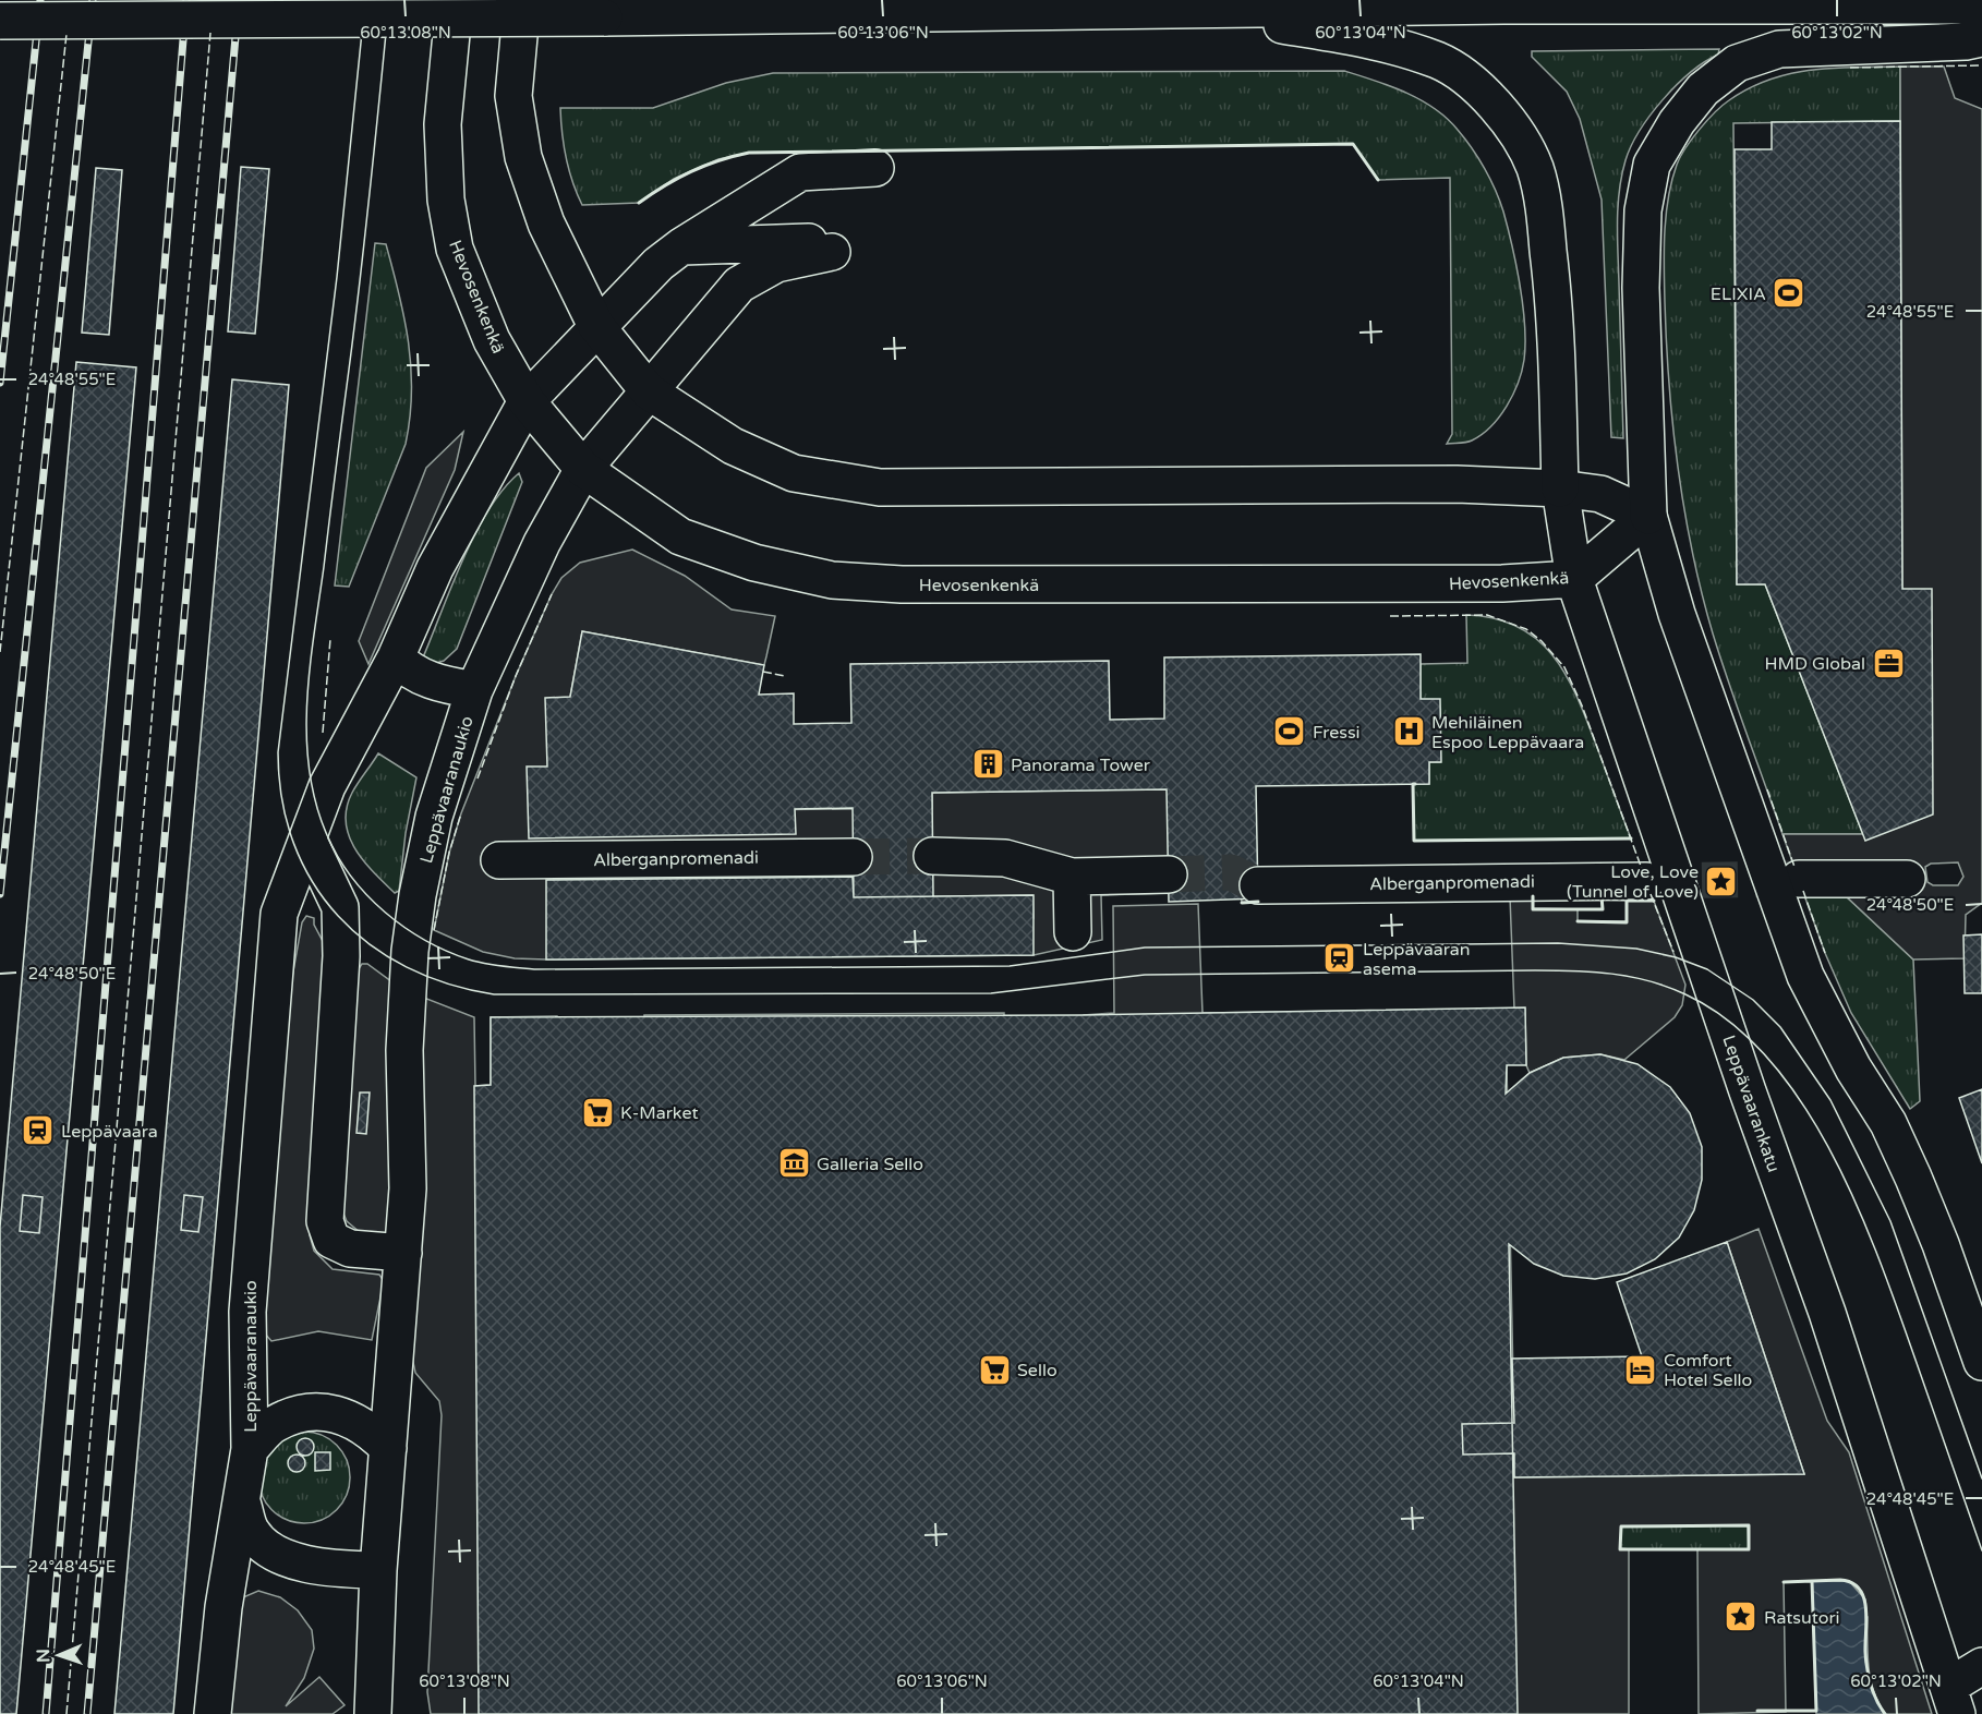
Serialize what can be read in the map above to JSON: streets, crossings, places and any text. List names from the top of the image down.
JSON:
{
  "streets": {
    "main road": [
      "Hevosenkenkä",
      "Leppävaaranaukio",
      "Alberganpromenadi",
      "Leppävaarankatu"
    ]
  },
  "crossings": [
    ["Hevosenkenkä", "Leppävaaranaukio"],
    ["Hevosenkenkä", "Leppävaarankatu"]
  ],
  "places": {
    "sports": ["ELIXIA", "Fressi"],
    "office": ["HMD Global"],
    "hospital": ["Mehiläinen Espoo Leppävaara"],
    "building": ["Panorama Tower"],
    "place": ["Love, Love (Tunnel of Love)", "Ratsutori"],
    "station": ["Leppävaaran asema", "Leppävaara"],
    "supermarket": ["K-Market", "Sello"],
    "museum": ["Galleria Sello"],
    "hotel": ["Comfort Hotel Sello"]
  },
  "north": "left",
  "coordinates": [
    "60°13'08\"N",
    "60°13'06\"N",
    "60°13'04\"N",
    "60°13'02\"N",
    "24°48'55\"E",
    "24°48'50\"E",
    "24°48'45\"E"
  ]
}
